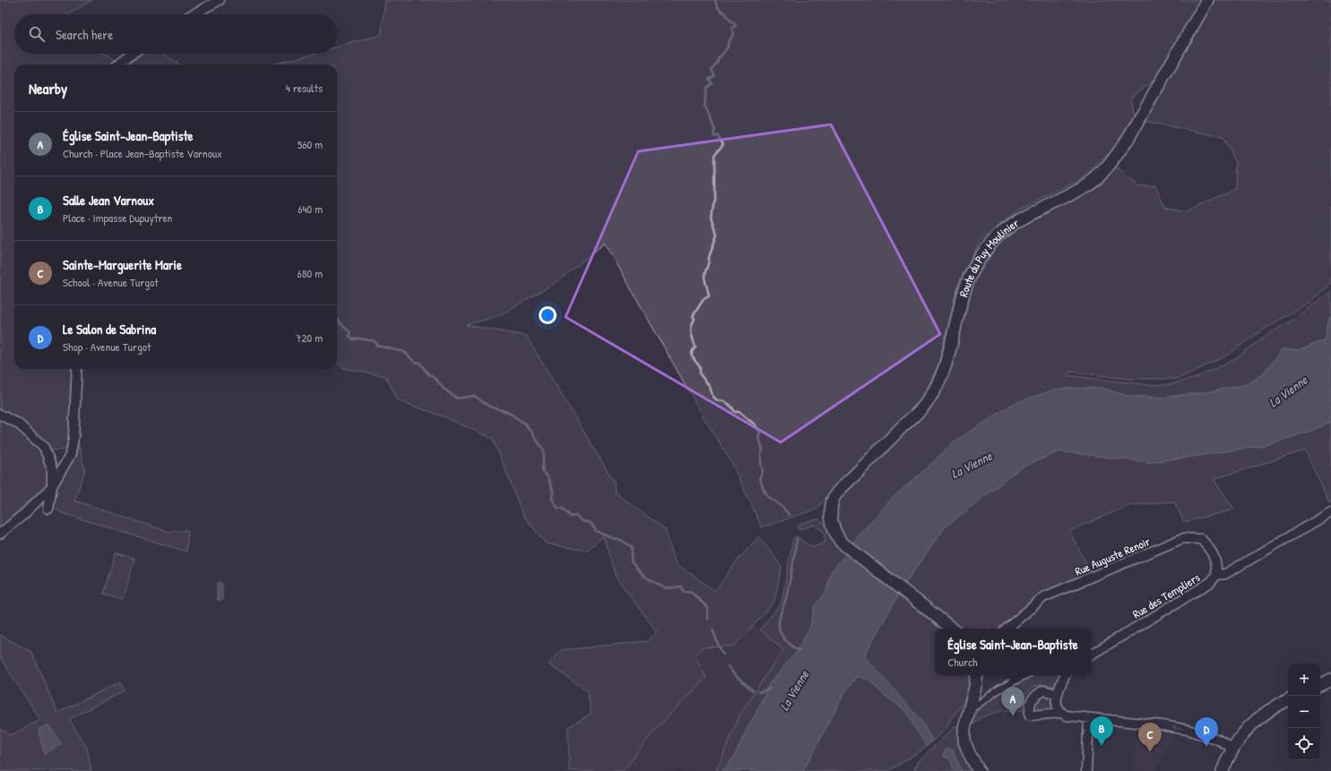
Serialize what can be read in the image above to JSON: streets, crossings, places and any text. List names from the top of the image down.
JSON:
{
  "streets": {
    "main road": ["Route du Puy Moulinier"],
    "street": ["Rue Auguste Renoir", "Rue des Templiers"]
  },
  "crossings": [
    ["Rue Auguste Renoir", "Rue des Templiers"]
  ],
  "water": ["La Vienne"],
  "page": {
    "search": "Search here",
    "heading": ["Nearby", "4 results"],
    "list": [
      {
        "mark": "A",
        "name": "Église Saint-Jean-Baptiste",
        "note": "Church · Place Jean-Baptiste Varnoux",
        "value": "560 m"
      },
      {
        "mark": "B",
        "name": "Salle Jean Varnoux",
        "note": "Place · Impasse Dupuytren",
        "value": "640 m"
      },
      {
        "mark": "C",
        "name": "Sainte-Marguerite Marie",
        "note": "School · Avenue Turgot",
        "value": "680 m"
      },
      {
        "mark": "D",
        "name": "Le Salon de Sabrina",
        "note": "Shop · Avenue Turgot",
        "value": "720 m"
      }
    ],
    "popup": ["Église Saint-Jean-Baptiste", "Church"],
    "map_buttons": ["+", "−"],
    "pins": [
      "A",
      "B",
      "D",
      "C"
    ]
  }
}
